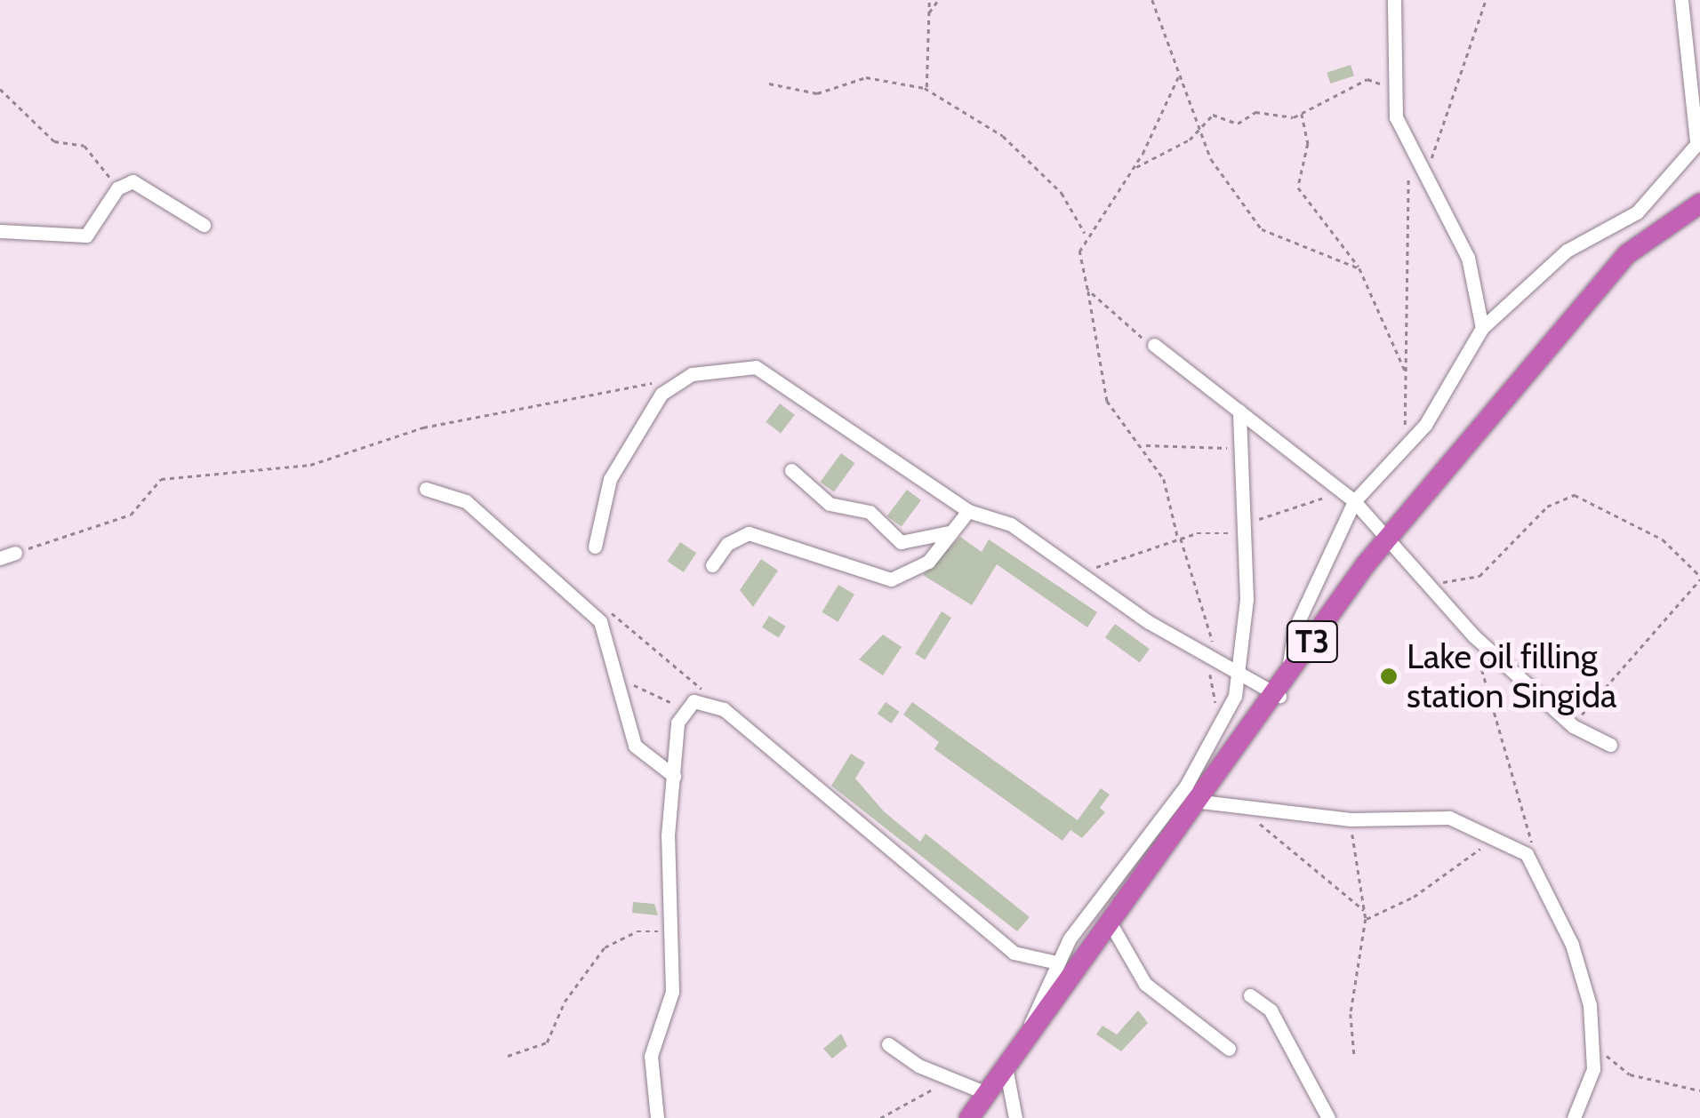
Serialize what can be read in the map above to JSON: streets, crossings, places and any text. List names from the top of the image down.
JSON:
{
  "streets": {
    "highway": ["T3"]
  },
  "places": ["Lake oil filling station Singida"]
}
